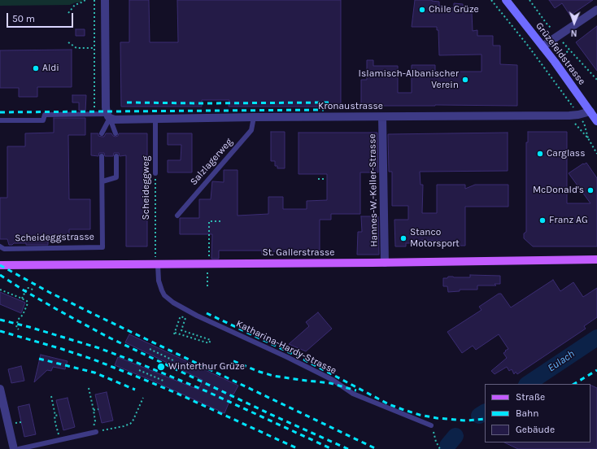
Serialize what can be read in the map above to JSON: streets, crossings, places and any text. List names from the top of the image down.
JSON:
{
  "streets": {
    "main road": ["Grüzefeldstrasse", "St. Gallerstrasse"],
    "street": ["Kronaustrasse", "Hannes-W.-Keller-Strasse"],
    "lane": [
      "Salzlagerweg",
      "Scheideggweg",
      "Scheideggstrasse",
      "Katharina-Hardy-Strasse"
    ]
  },
  "crossings": [
    ["Grüzefeldstrasse", "Kronaustrasse"],
    ["Kronaustrasse", "Salzlagerweg"],
    ["Kronaustrasse", "Scheideggweg"],
    ["Kronaustrasse", "Hannes-W.-Keller-Strasse"],
    ["Scheideggweg", "St. Gallerstrasse"],
    ["Scheideggweg", "Katharina-Hardy-Strasse"],
    ["Hannes-W.-Keller-Strasse", "St. Gallerstrasse"],
    ["St. Gallerstrasse", "Katharina-Hardy-Strasse"]
  ],
  "water": ["Eulach"],
  "places": [
    "Chile Grüze",
    "Aldi",
    "Islamisch-Albanischer Verein",
    "Carglass",
    "McDonald's",
    "Franz AG",
    "Stanco Motorsport",
    "Winterthur Grüze"
  ],
  "legend": ["Straße", "Bahn", "Gebäude"],
  "scale_bar": "50 m",
  "north": "bottom"
}
